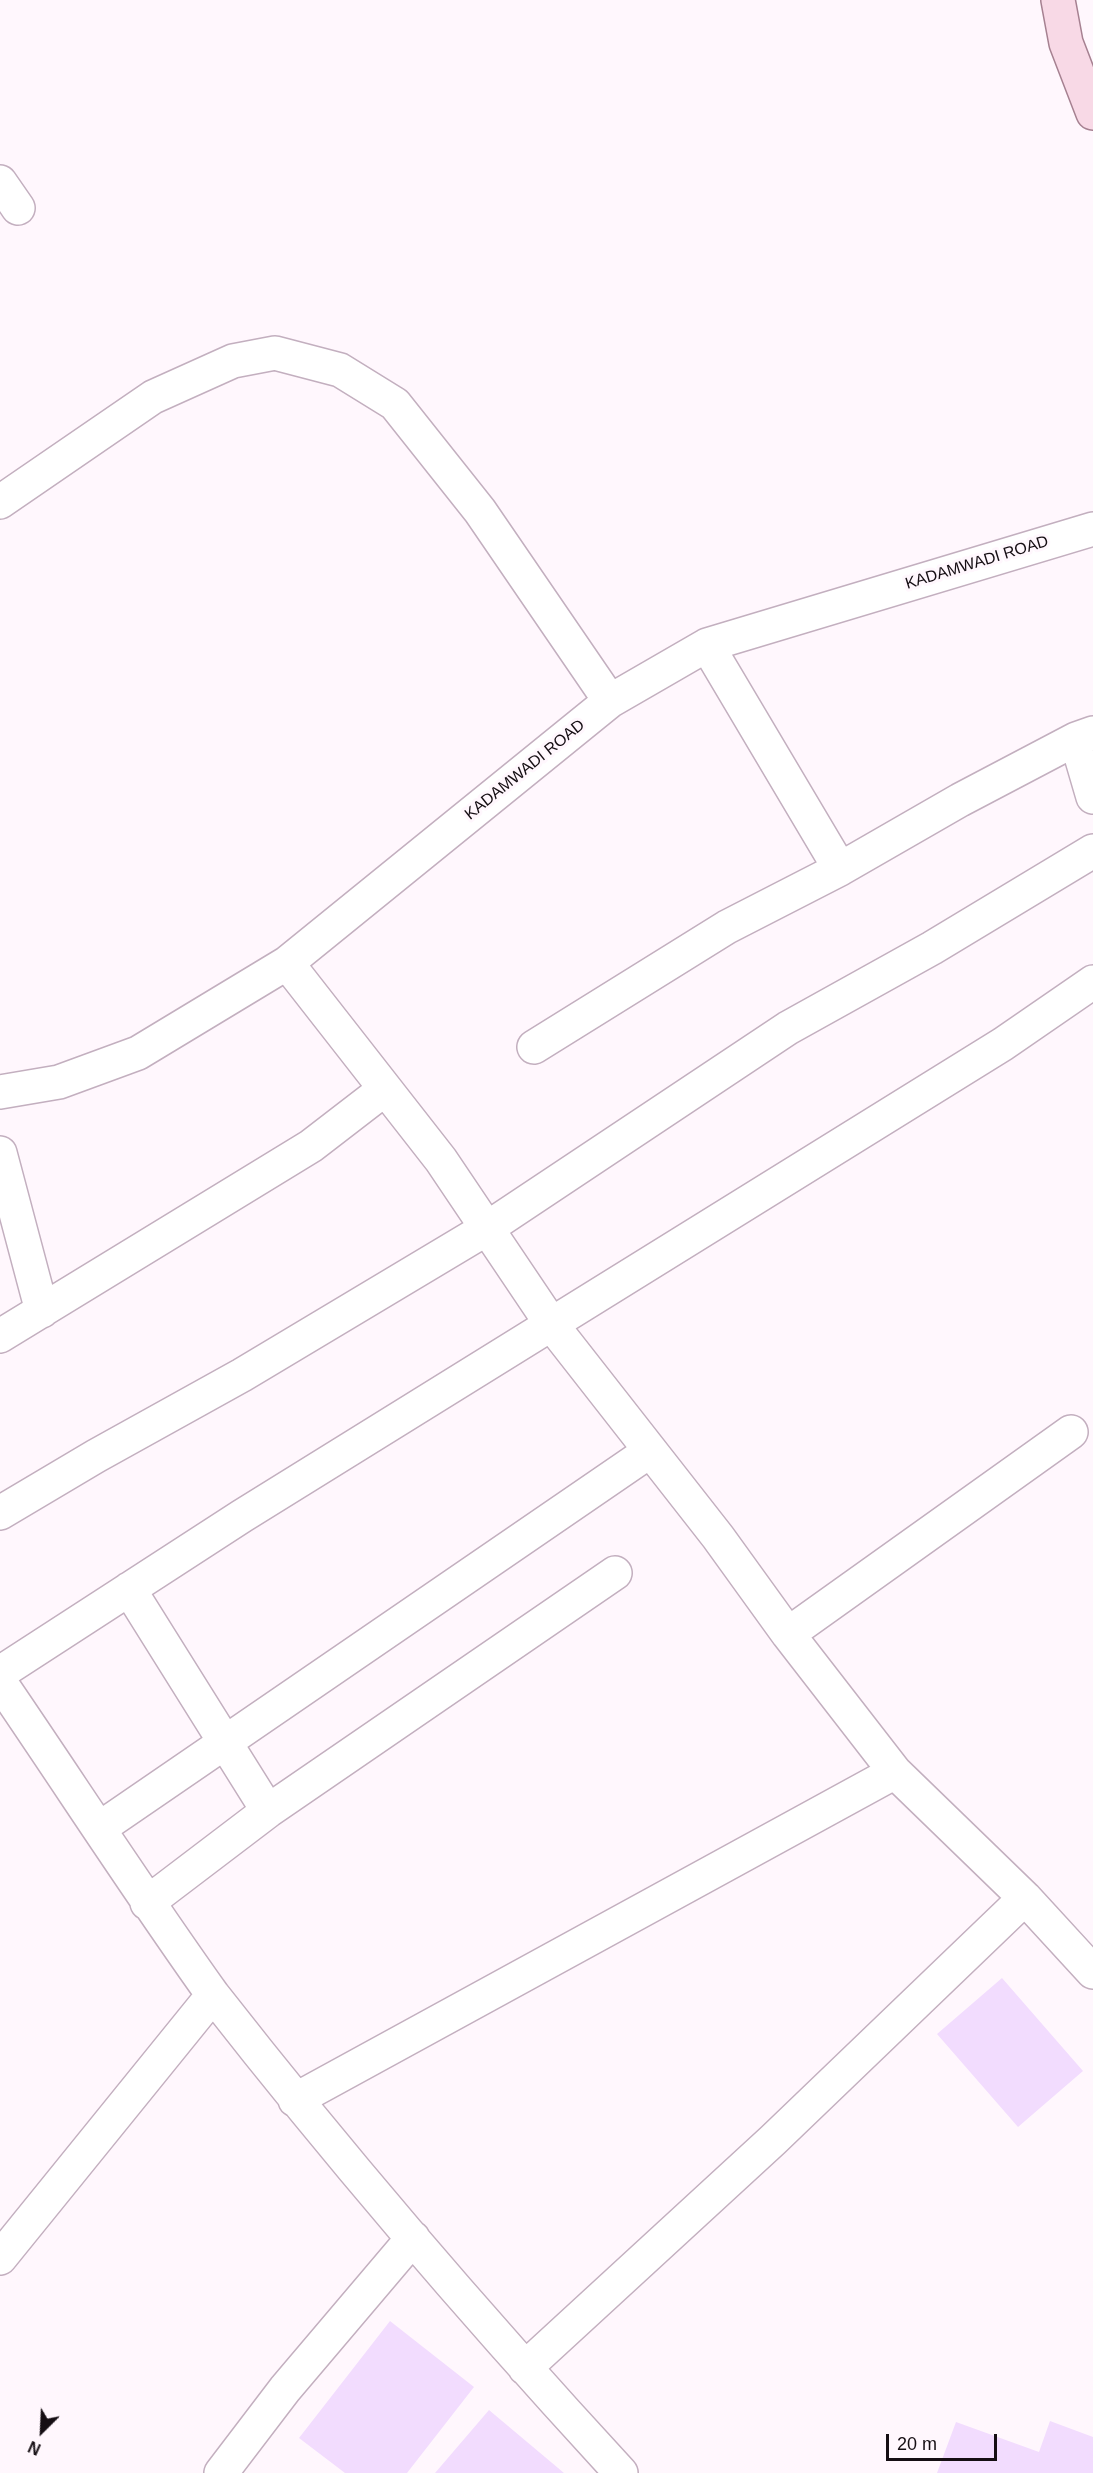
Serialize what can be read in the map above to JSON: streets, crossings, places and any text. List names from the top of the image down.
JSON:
{
  "streets": {
    "street": ["KADAMWADI ROAD"]
  },
  "scale_bar": "20 m",
  "north": "bottom left"
}
